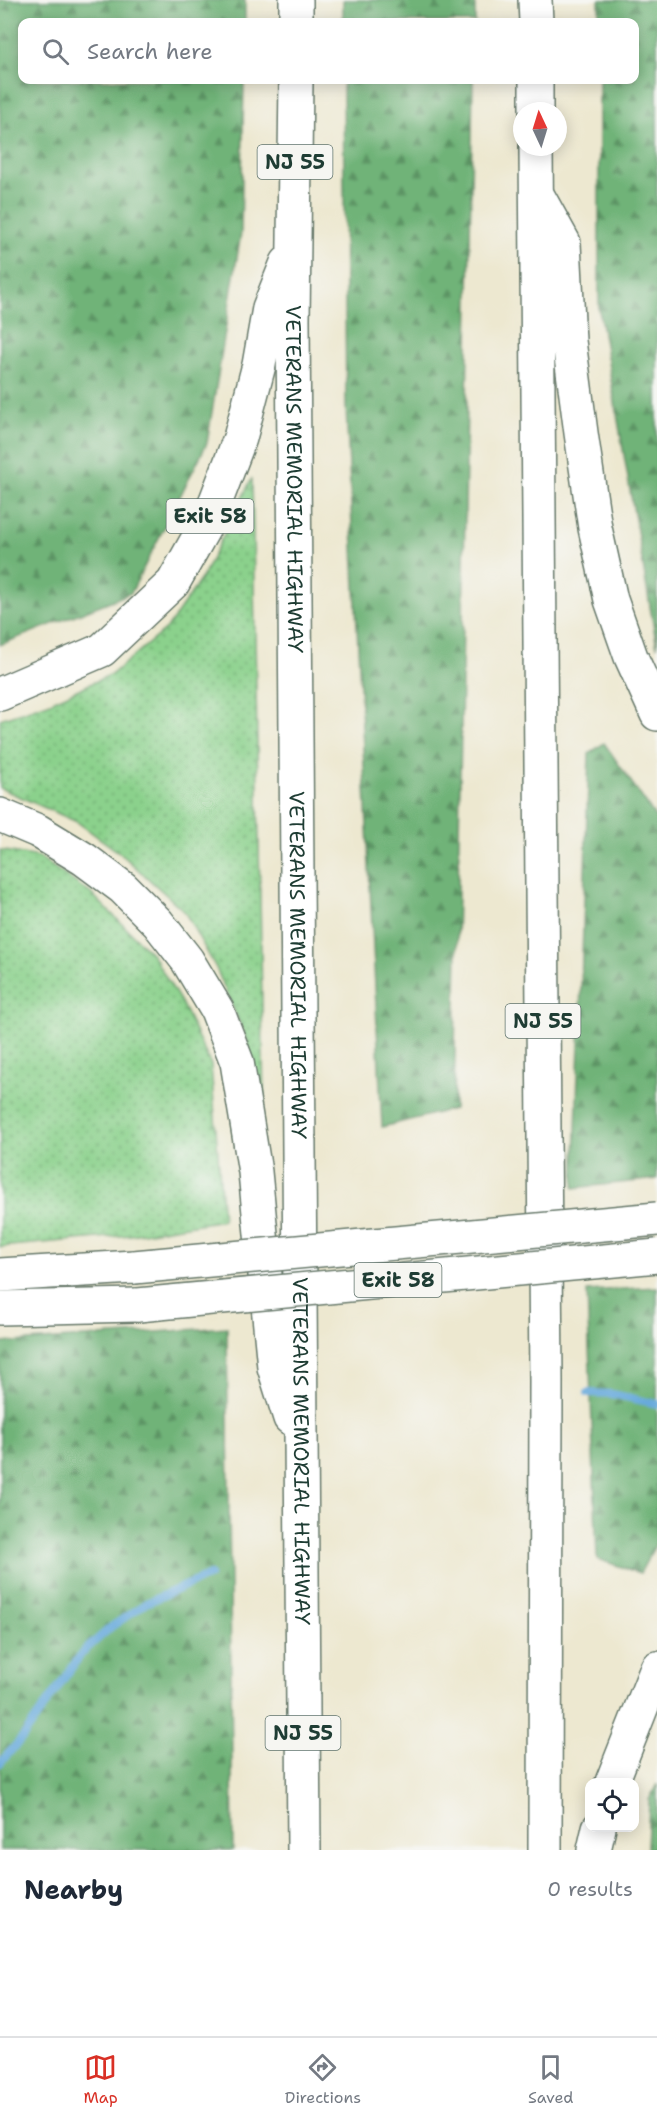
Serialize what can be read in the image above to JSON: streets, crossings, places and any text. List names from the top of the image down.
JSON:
{
  "streets": {
    "highway": ["NJ 55", "VETERANS MEMORIAL HIGHWAY", "Exit 58"]
  },
  "crossings": [
    ["VETERANS MEMORIAL HIGHWAY", "Exit 58"]
  ],
  "north": "top",
  "page": {
    "search": "Search here",
    "heading": ["Nearby", "0 results"],
    "nav": ["Map", "Directions", "Saved"]
  }
}
